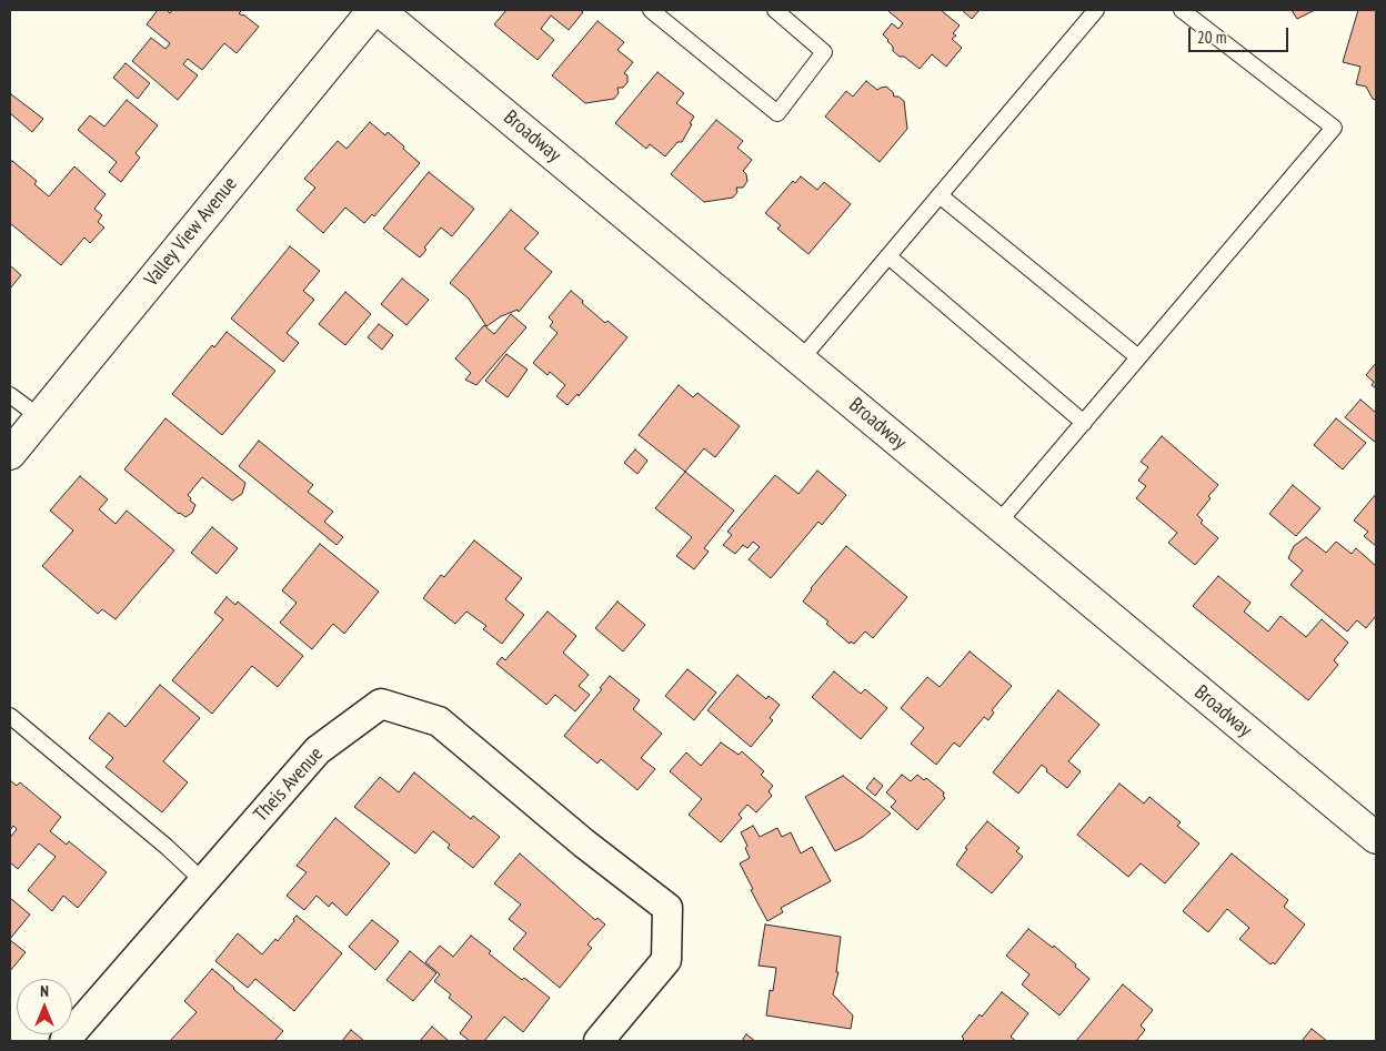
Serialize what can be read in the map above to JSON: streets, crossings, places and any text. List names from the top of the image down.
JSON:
{
  "streets": {
    "street": ["Broadway", "Valley View Avenue", "Theis Avenue"]
  },
  "scale_bar": "20 m",
  "north": "top"
}
